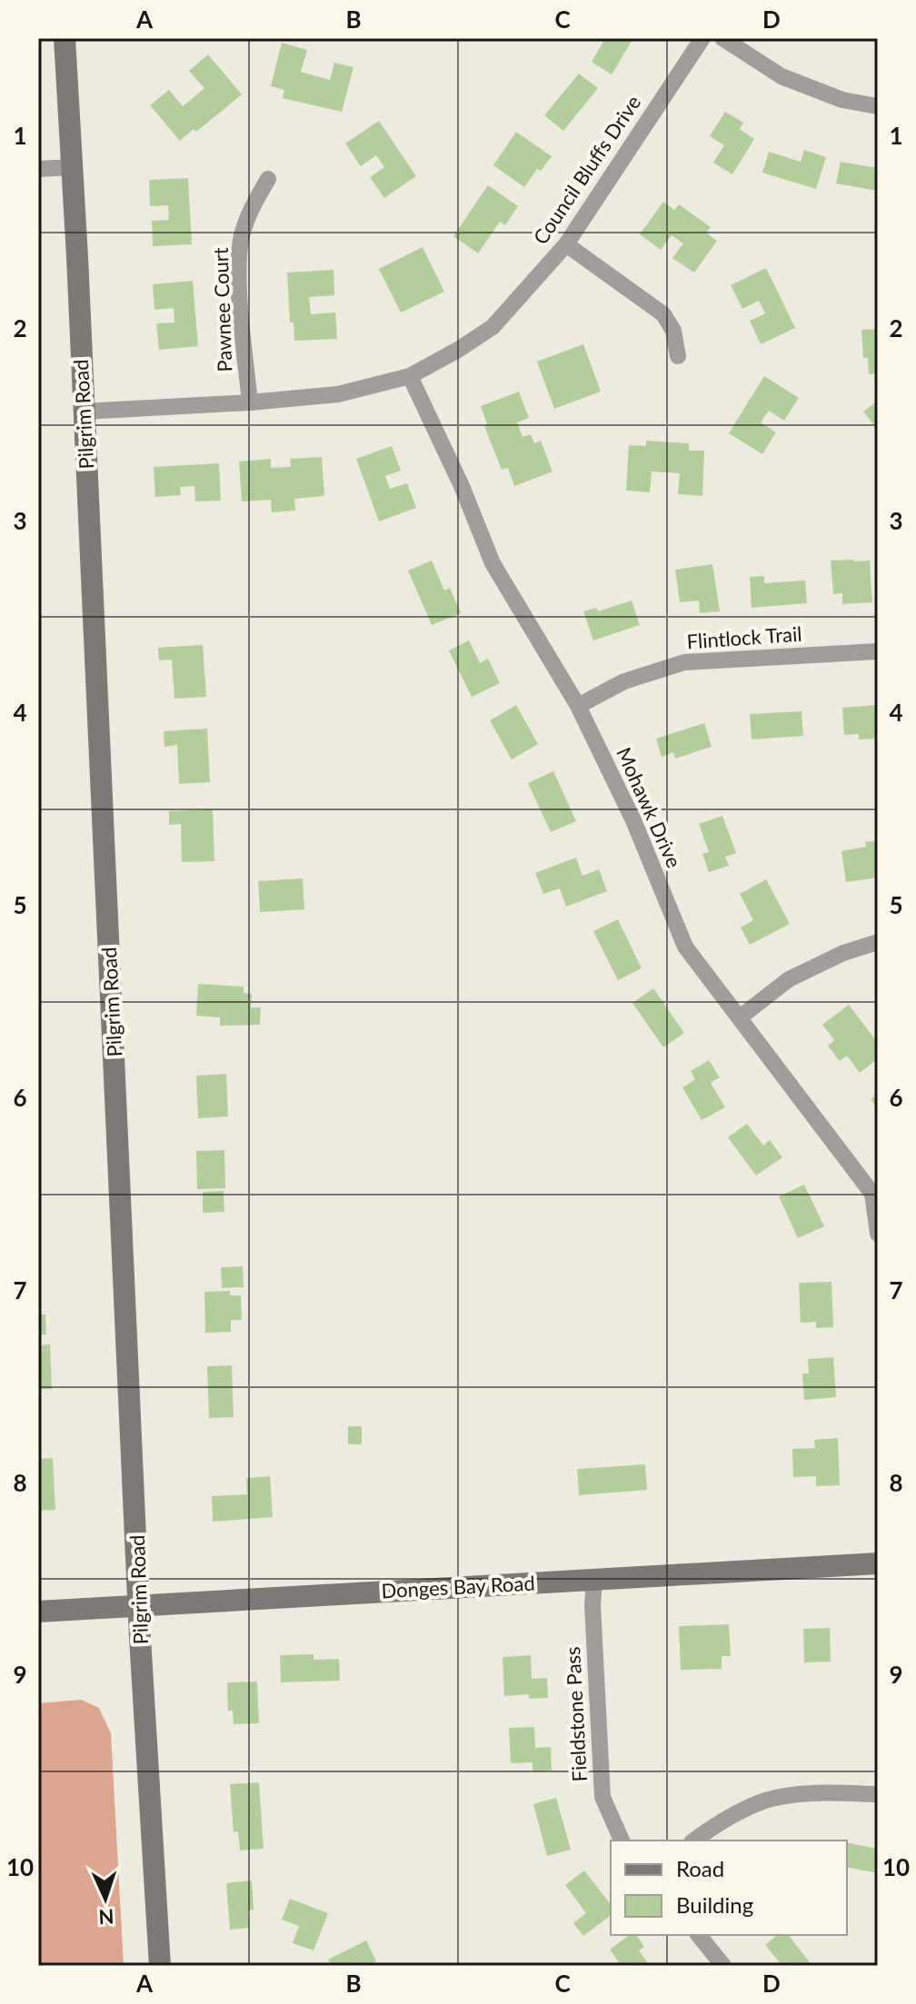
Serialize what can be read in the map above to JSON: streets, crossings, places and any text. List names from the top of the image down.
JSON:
{
  "streets": {
    "street": [
      "Council Bluffs Drive",
      "Pawnee Court",
      "Pilgrim Road",
      "Flintlock Trail",
      "Mohawk Drive",
      "Donges Bay Road",
      "Fieldstone Pass"
    ]
  },
  "crossings": [
    ["Council Bluffs Drive", "Pawnee Court"],
    ["Council Bluffs Drive", "Pilgrim Road"],
    ["Council Bluffs Drive", "Mohawk Drive"],
    ["Pilgrim Road", "Donges Bay Road"],
    ["Flintlock Trail", "Mohawk Drive"],
    ["Donges Bay Road", "Fieldstone Pass"]
  ],
  "legend": ["Road", "Building"],
  "north": "bottom",
  "grid": {
    "columns": [
      "A",
      "B",
      "C",
      "D"
    ],
    "rows": [
      "1",
      "2",
      "3",
      "4",
      "5",
      "6",
      "7",
      "8",
      "9",
      "10"
    ]
  }
}
